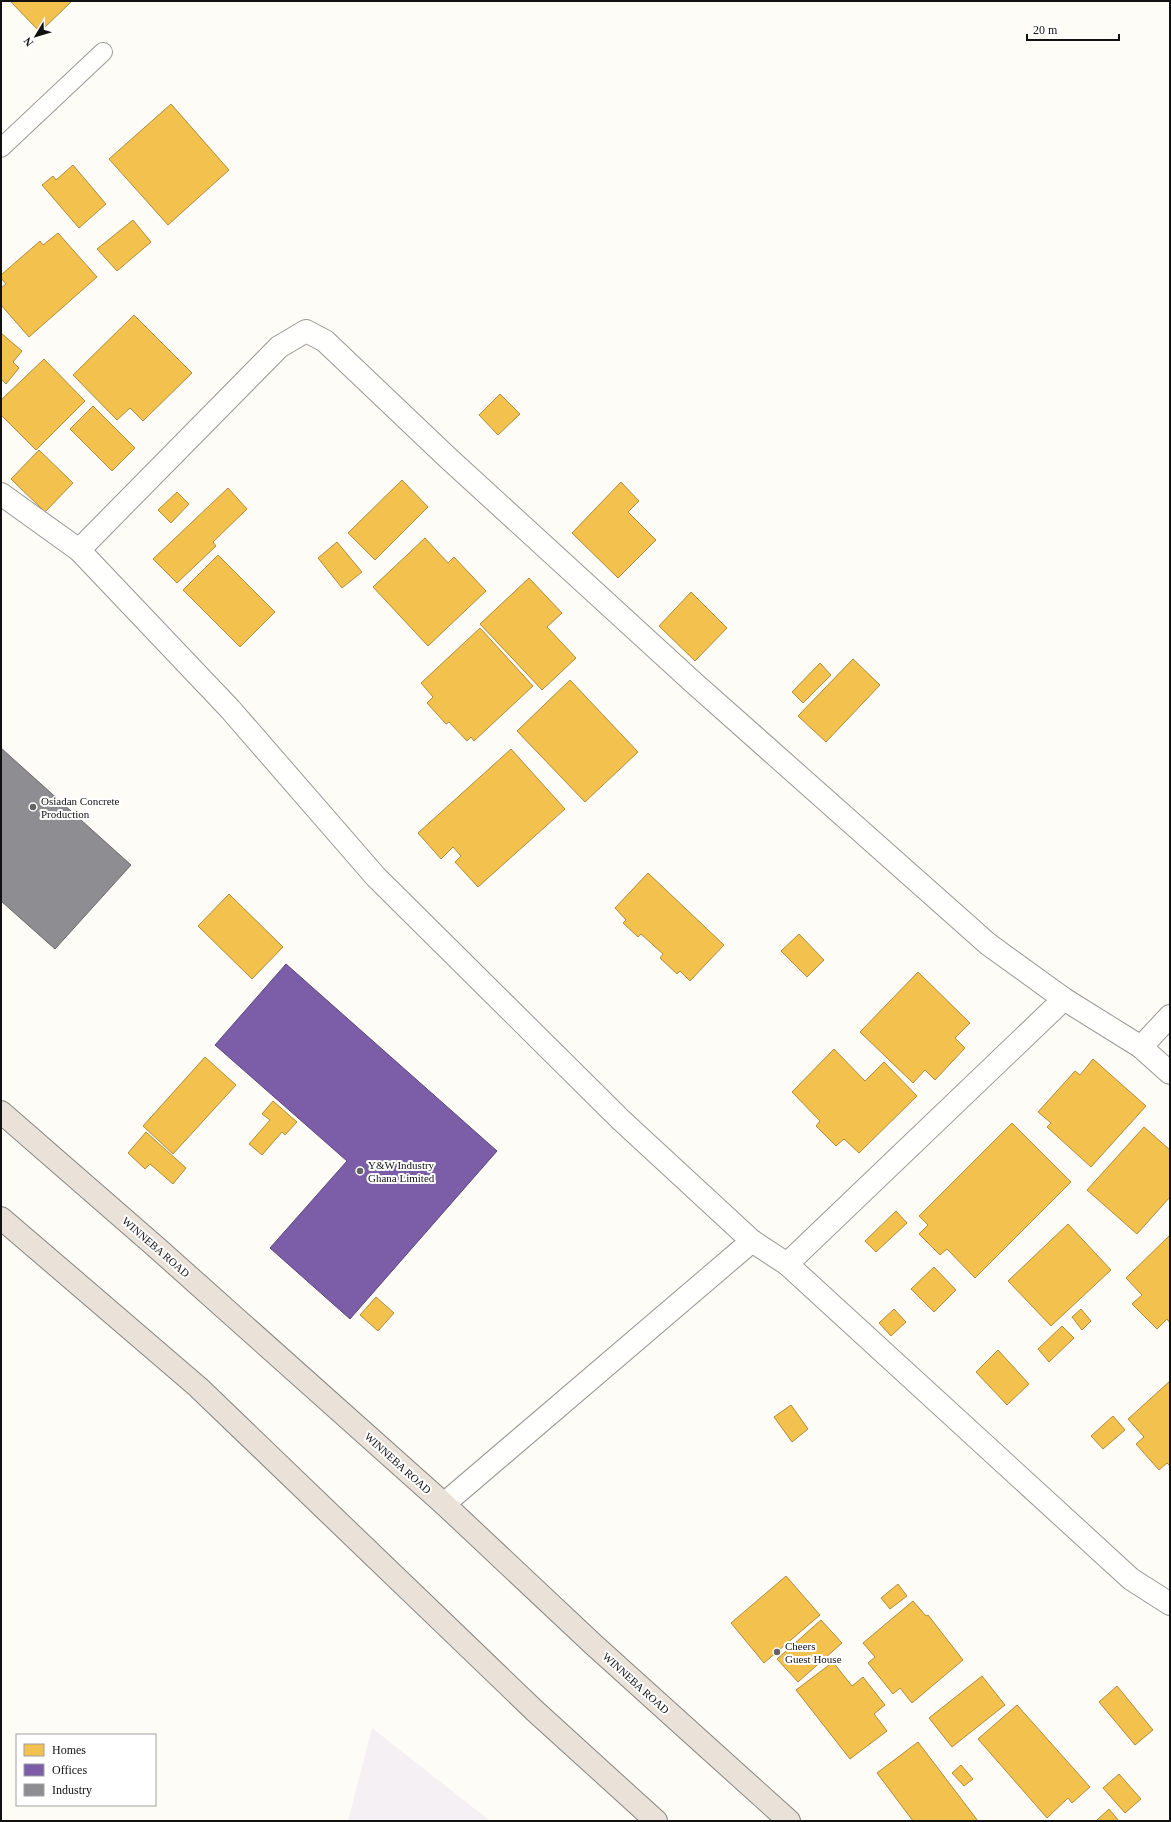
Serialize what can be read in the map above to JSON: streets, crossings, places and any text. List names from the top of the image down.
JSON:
{
  "streets": {
    "highway": ["WINNEBA ROAD"]
  },
  "places": ["Osiadan Concrete Production", "Y&W Industry Ghana Limited", "Cheers Guest House"],
  "legend": ["Homes", "Offices", "Industry"],
  "scale_bar": "20 m",
  "north": "bottom left"
}
